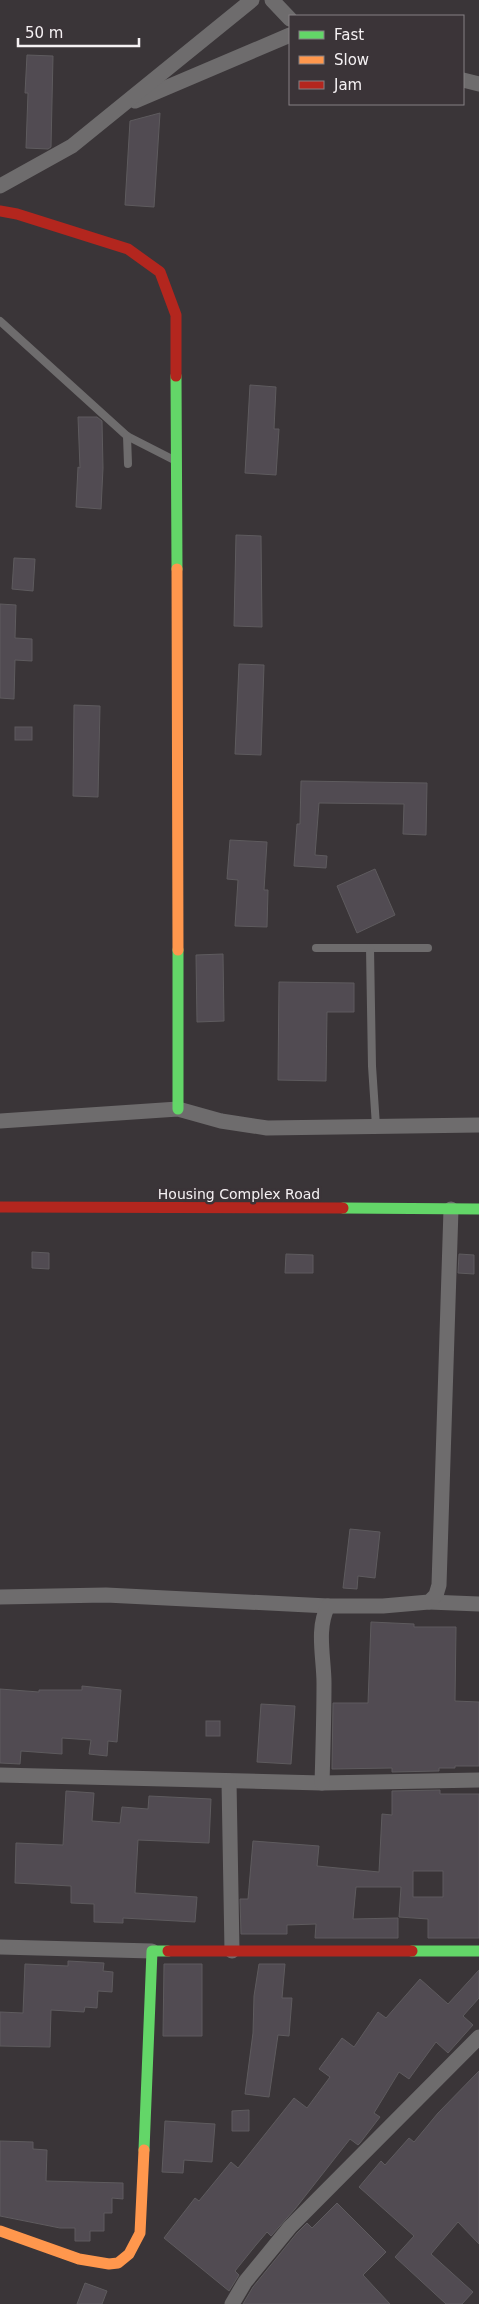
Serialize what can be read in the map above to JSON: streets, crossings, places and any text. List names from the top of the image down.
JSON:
{
  "streets": {
    "street": ["Housing Complex Road"]
  },
  "legend": ["Fast", "Slow", "Jam"],
  "scale_bar": "50 m"
}
